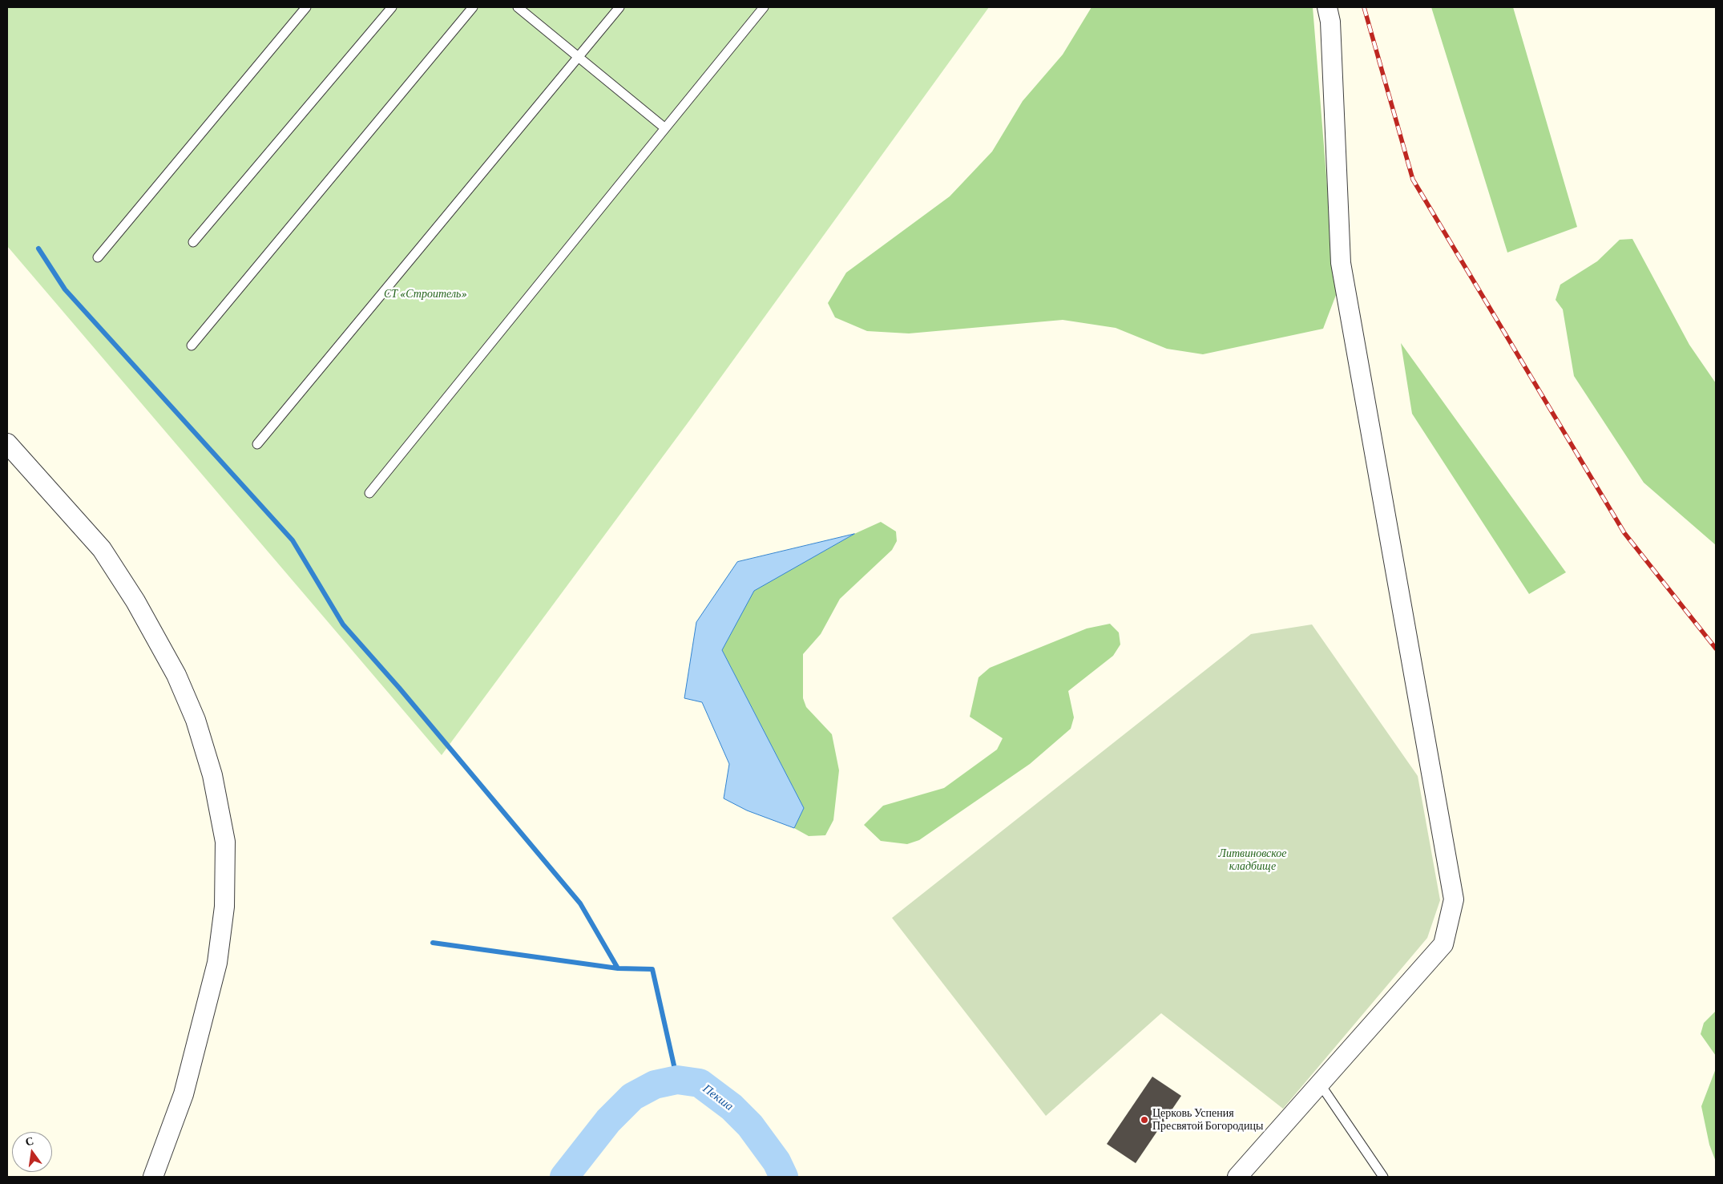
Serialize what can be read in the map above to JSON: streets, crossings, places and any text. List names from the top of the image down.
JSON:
{
  "water": ["Пекша"],
  "parks": ["СТ «Строитель»", "Литвиновское кладбище"],
  "places": ["Церковь Успения Пресвятой Богородицы"],
  "north": "top"
}
